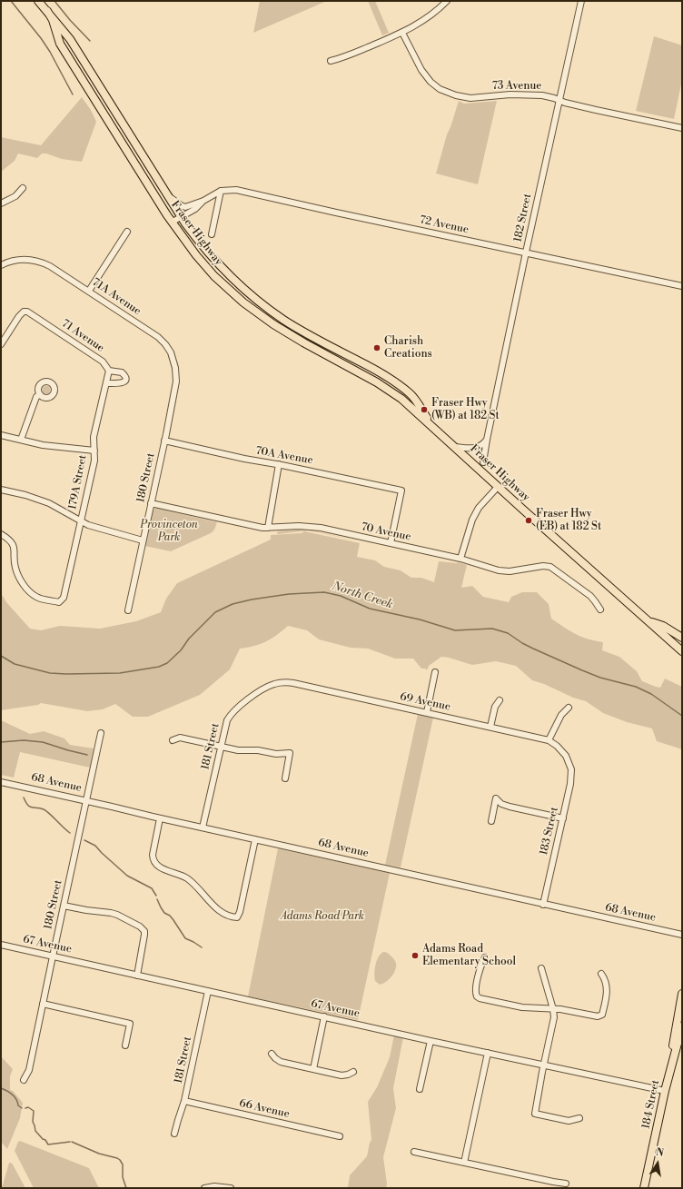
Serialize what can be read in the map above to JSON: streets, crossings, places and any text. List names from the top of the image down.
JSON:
{
  "streets": {
    "main road": ["Fraser Highway", "184 Street"],
    "street": [
      "73 Avenue",
      "182 Street",
      "72 Avenue",
      "71A Avenue",
      "71 Avenue",
      "70A Avenue",
      "180 Street",
      "179A Street",
      "70 Avenue",
      "69 Avenue",
      "181 Street",
      "68 Avenue",
      "183 Street",
      "67 Avenue",
      "66 Avenue"
    ]
  },
  "crossings": [
    ["73 Avenue", "182 Street"],
    ["182 Street", "72 Avenue"],
    ["72 Avenue", "Fraser Highway"],
    ["71A Avenue", "180 Street"],
    ["71 Avenue", "179A Street"],
    ["70A Avenue", "180 Street"],
    ["70A Avenue", "70 Avenue"],
    ["180 Street", "70 Avenue"],
    ["180 Street", "68 Avenue"],
    ["180 Street", "67 Avenue"],
    ["69 Avenue", "181 Street"],
    ["69 Avenue", "183 Street"],
    ["181 Street", "68 Avenue"],
    ["181 Street", "67 Avenue"],
    ["181 Street", "66 Avenue"],
    ["68 Avenue", "183 Street"],
    ["67 Avenue", "184 Street"]
  ],
  "water": ["North Creek"],
  "parks": ["Provinceton Park", "Adams Road Park"],
  "places": [
    "Charish Creations",
    "Fraser Hwy (WB) at 182 St",
    "Fraser Hwy (EB) at 182 St",
    "Adams Road Elementary School"
  ],
  "north": "top"
}
